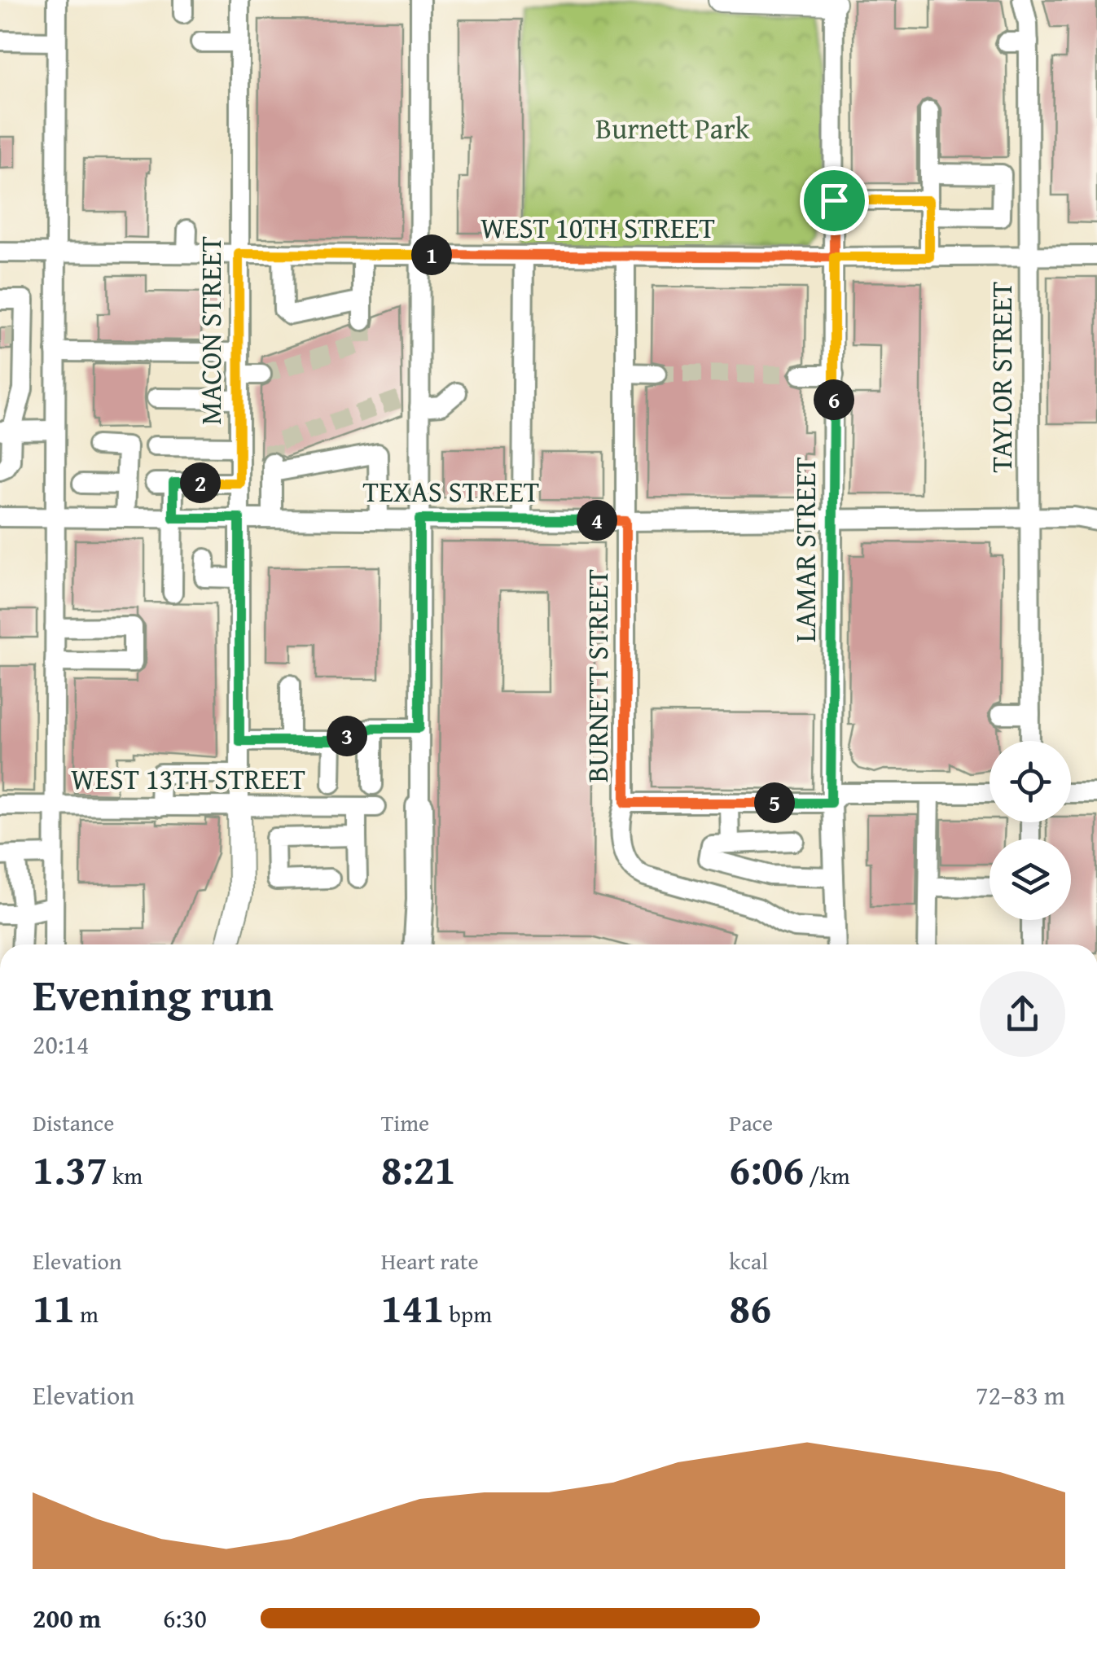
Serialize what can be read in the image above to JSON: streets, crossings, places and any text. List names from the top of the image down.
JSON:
{
  "streets": {
    "street": [
      "WEST 10TH STREET",
      "MACON STREET",
      "TAYLOR STREET",
      "TEXAS STREET",
      "LAMAR STREET",
      "BURNETT STREET",
      "WEST 13TH STREET"
    ]
  },
  "crossings": [
    ["WEST 10TH STREET", "MACON STREET"],
    ["WEST 10TH STREET", "TAYLOR STREET"],
    ["WEST 10TH STREET", "LAMAR STREET"],
    ["WEST 10TH STREET", "BURNETT STREET"],
    ["MACON STREET", "TEXAS STREET"],
    ["MACON STREET", "WEST 13TH STREET"],
    ["TAYLOR STREET", "TEXAS STREET"],
    ["TEXAS STREET", "LAMAR STREET"],
    ["TEXAS STREET", "BURNETT STREET"],
    ["LAMAR STREET", "BURNETT STREET"]
  ],
  "parks": ["Burnett Park"],
  "page": {
    "pins": [
      "1",
      "6",
      "2",
      "4",
      "3",
      "5"
    ],
    "heading": ["Evening run", "20:14"],
    "stats": [
      ["Distance", "1.37 km"],
      ["Time", "8:21"],
      ["Pace", "6:06 /km"],
      ["Elevation", "11 m"],
      ["Heart rate", "141 bpm"],
      ["kcal", "86"]
    ],
    "chart": ["Elevation", "72–83 m"],
    "list": [
      {
        "name": "200 m",
        "note": "6:30"
      }
    ]
  }
}
